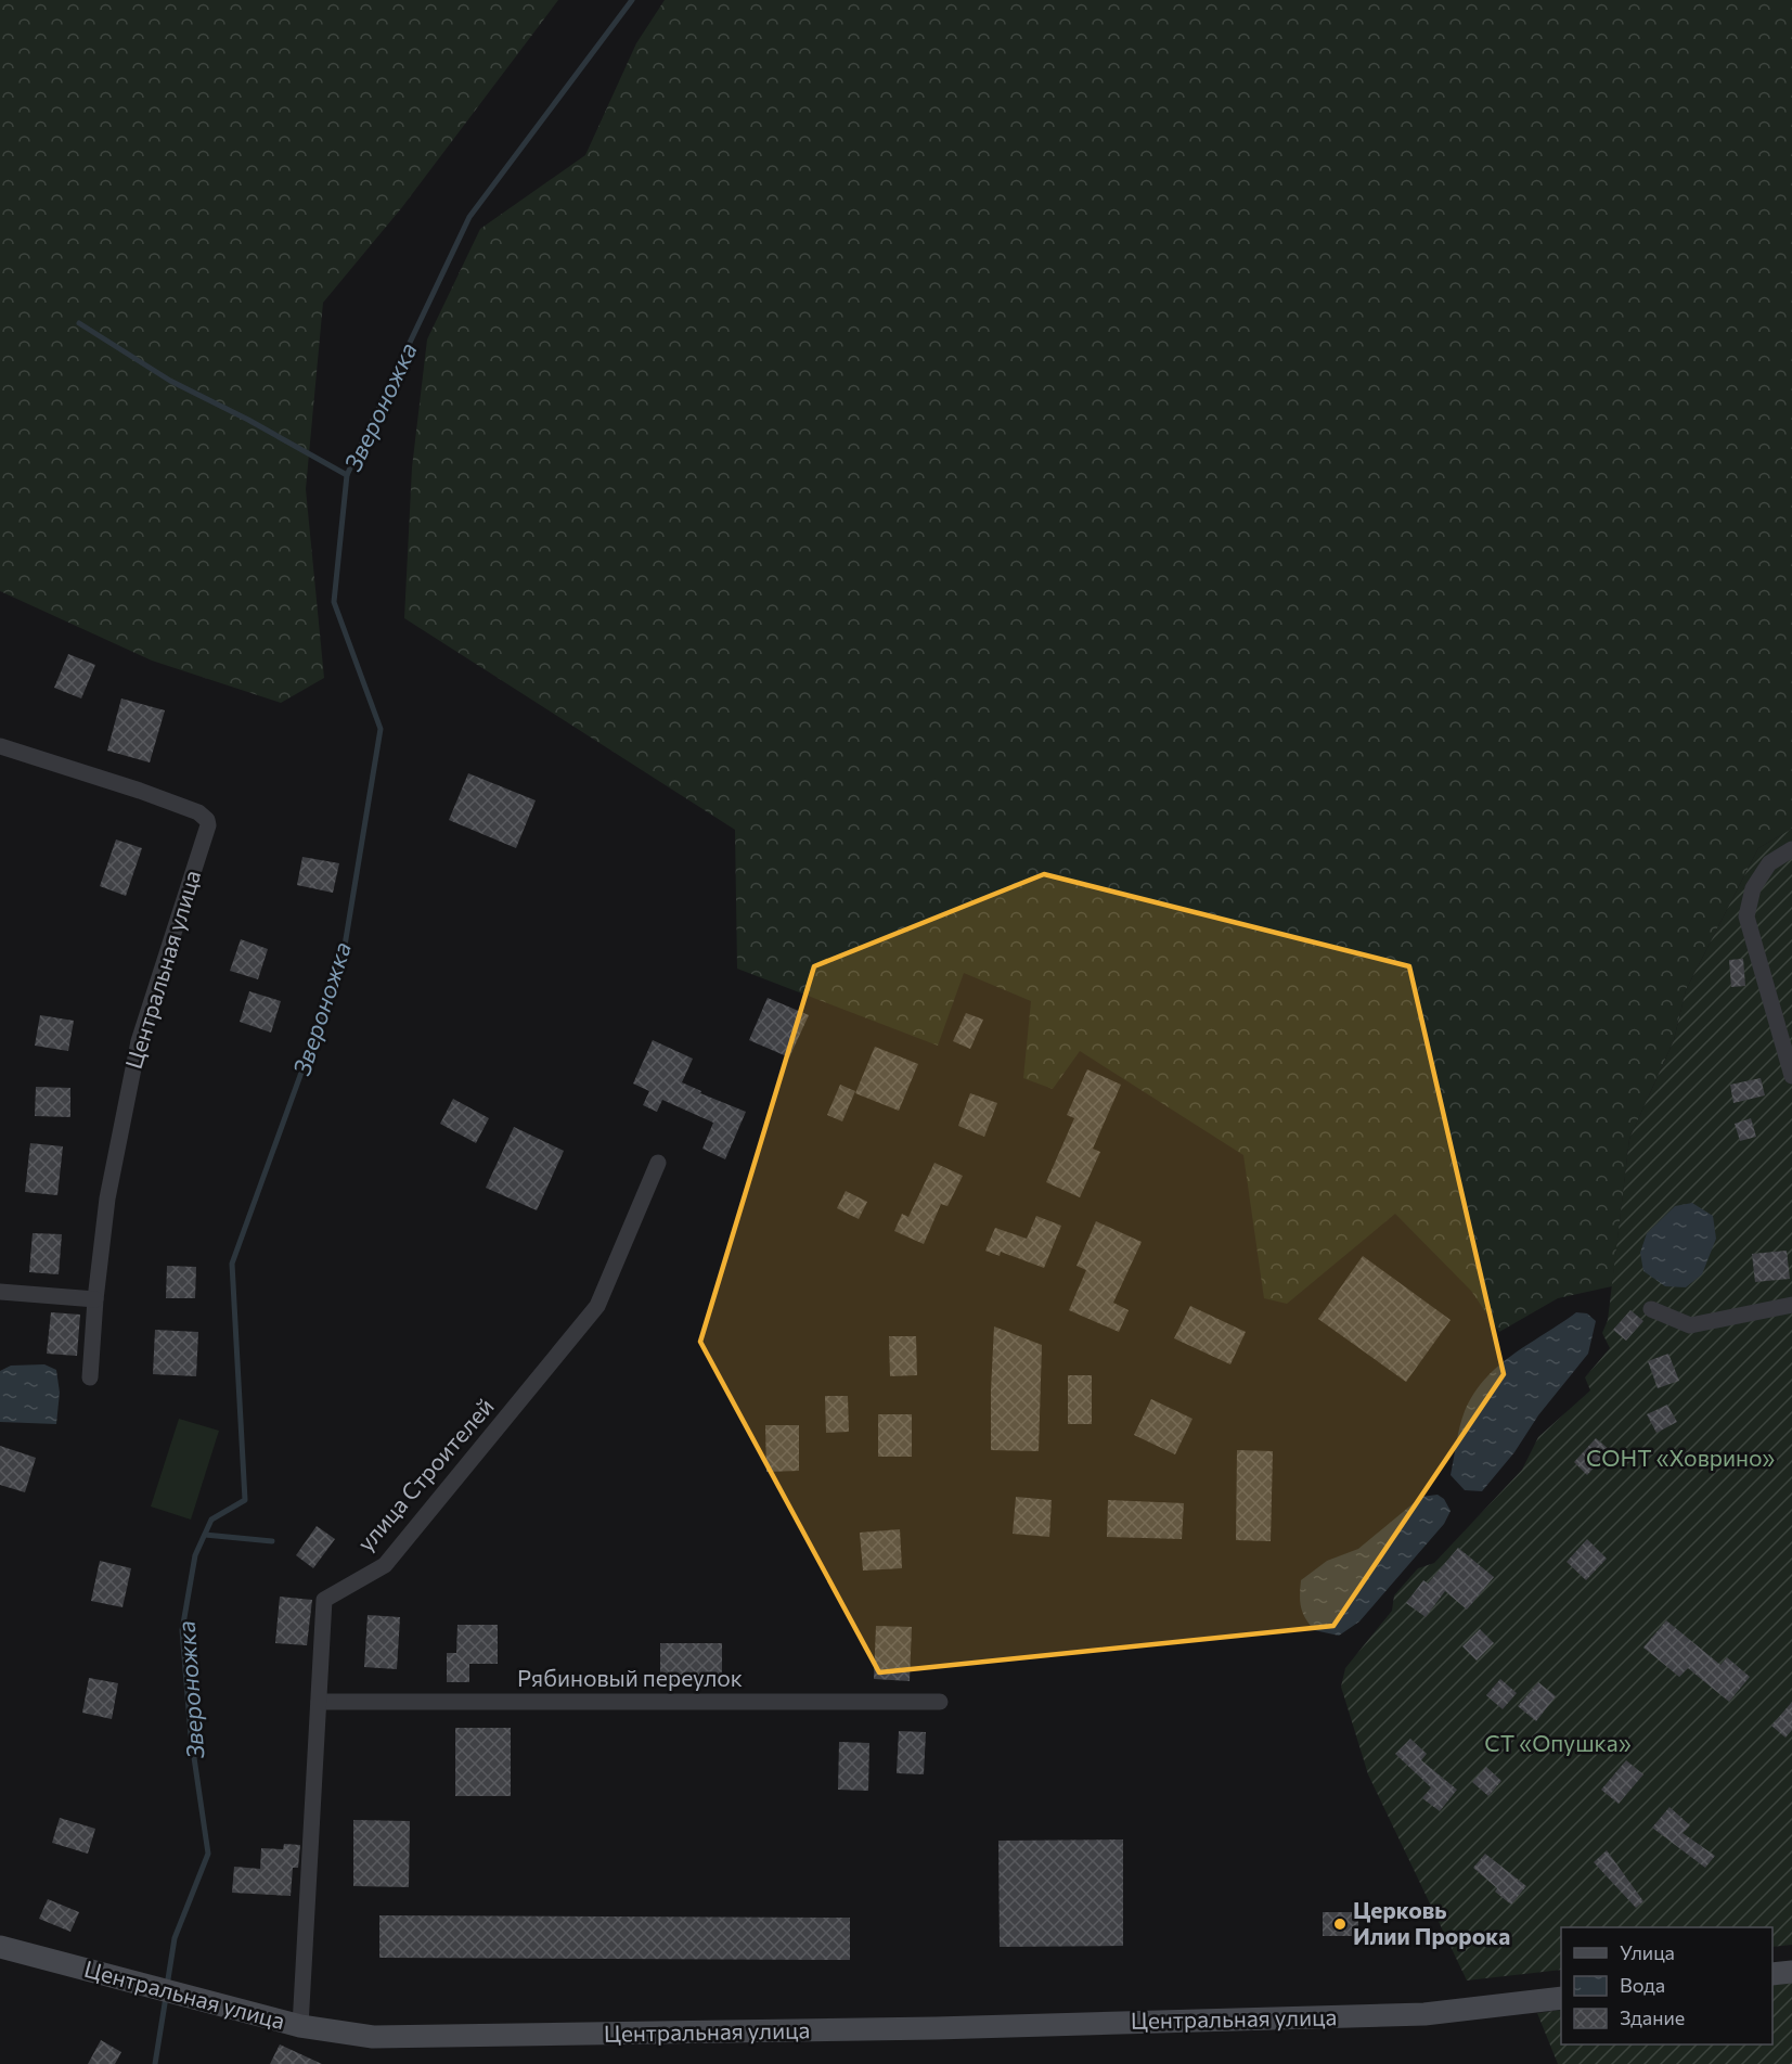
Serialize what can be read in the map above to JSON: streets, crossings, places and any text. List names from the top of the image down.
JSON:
{
  "streets": {
    "street": ["Центральная улица", "улица Строителей", "Рябиновый переулок"]
  },
  "crossings": [
    ["Центральная улица", "улица Строителей"],
    ["улица Строителей", "Рябиновый переулок"]
  ],
  "water": ["Звероножка"],
  "parks": ["СОНТ «Ховрино»", "СТ «Опушка»"],
  "places": ["Церковь Илии Пророка"],
  "legend": ["Улица", "Вода", "Здание"]
}
